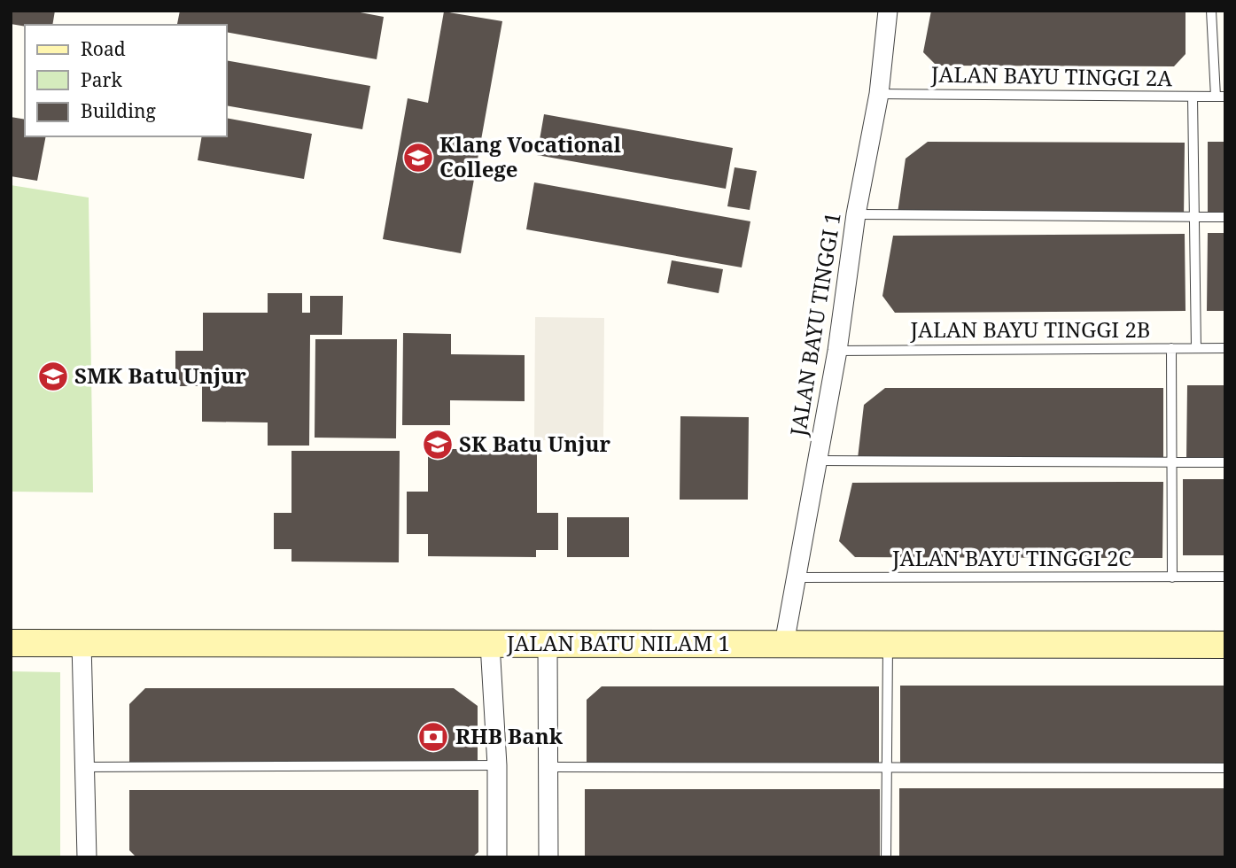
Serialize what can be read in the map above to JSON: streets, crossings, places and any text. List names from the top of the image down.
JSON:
{
  "streets": {
    "main road": ["JALAN BATU NILAM 1"],
    "street": ["JALAN BAYU TINGGI 1"],
    "lane": ["JALAN BAYU TINGGI 2A", "JALAN BAYU TINGGI 2B", "JALAN BAYU TINGGI 2C"]
  },
  "crossings": [
    ["JALAN BAYU TINGGI 2A", "JALAN BAYU TINGGI 1"],
    ["JALAN BAYU TINGGI 1", "JALAN BAYU TINGGI 2B"],
    ["JALAN BAYU TINGGI 1", "JALAN BAYU TINGGI 2C"],
    ["JALAN BAYU TINGGI 1", "JALAN BATU NILAM 1"]
  ],
  "places": {
    "school or university": ["Klang Vocational College", "SMK Batu Unjur", "SK Batu Unjur"],
    "bank": ["RHB Bank"]
  },
  "legend": ["Road", "Park", "Building"]
}
